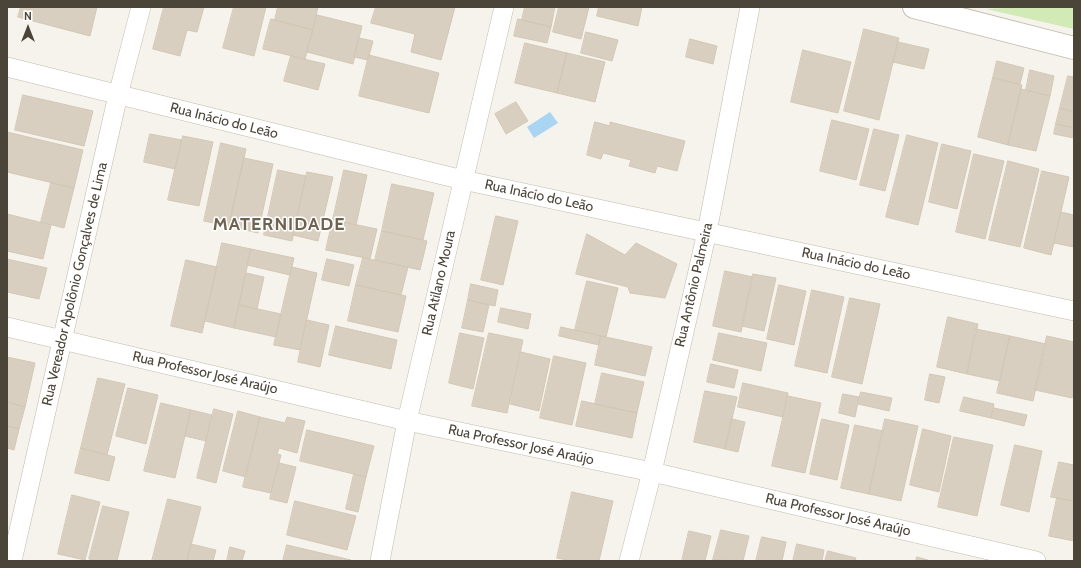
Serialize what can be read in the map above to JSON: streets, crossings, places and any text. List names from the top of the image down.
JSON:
{
  "streets": {
    "street": [
      "Rua Inácio do Leão",
      "Rua Atilano Moura",
      "Rua Vereador Apolônio Gonçalves de Lima",
      "Rua Antônio Palmeira",
      "Rua Professor José Araújo"
    ]
  },
  "crossings": [
    ["Rua Inácio do Leão", "Rua Atilano Moura"],
    ["Rua Inácio do Leão", "Rua Vereador Apolônio Gonçalves de Lima"],
    ["Rua Inácio do Leão", "Rua Antônio Palmeira"],
    ["Rua Atilano Moura", "Rua Professor José Araújo"],
    ["Rua Vereador Apolônio Gonçalves de Lima", "Rua Professor José Araújo"],
    ["Rua Antônio Palmeira", "Rua Professor José Araújo"]
  ],
  "districts": ["MATERNIDADE"],
  "north": "top"
}
